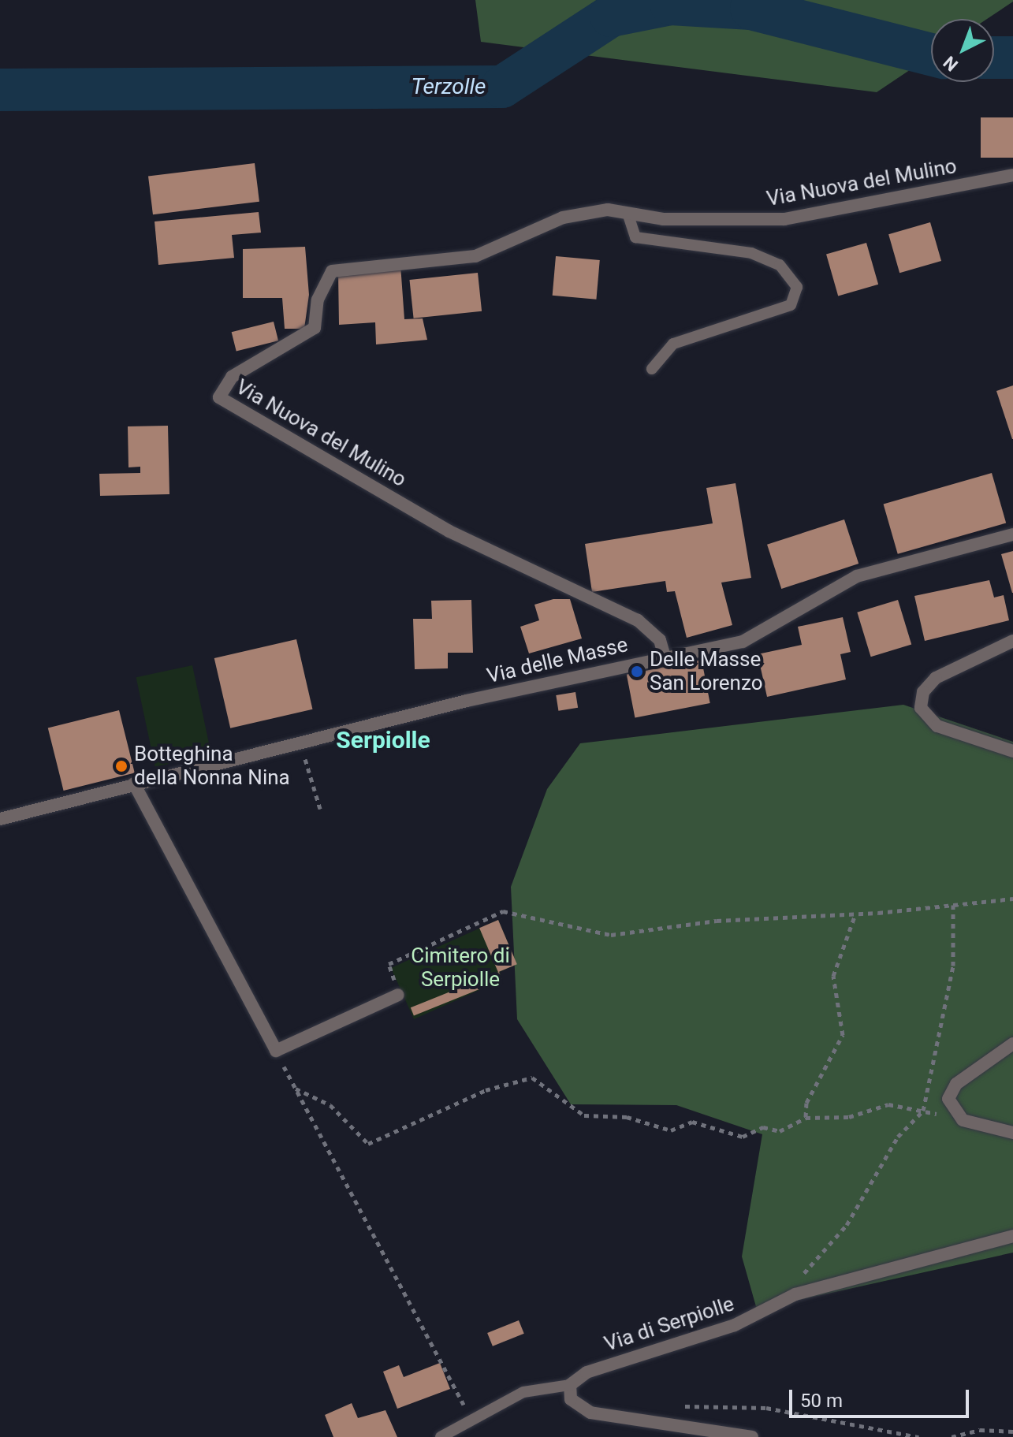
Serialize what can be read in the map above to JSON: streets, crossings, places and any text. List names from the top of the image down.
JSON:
{
  "streets": {
    "street": ["Via Nuova del Mulino", "Via delle Masse", "Via di Serpiolle"]
  },
  "crossings": [
    ["Via Nuova del Mulino", "Via delle Masse"]
  ],
  "districts": ["Serpiolle"],
  "water": ["Terzolle"],
  "parks": ["Cimitero di Serpiolle"],
  "places": ["Delle Masse San Lorenzo", "Botteghina della Nonna Nina"],
  "scale_bar": "50 m",
  "north": "bottom left"
}
